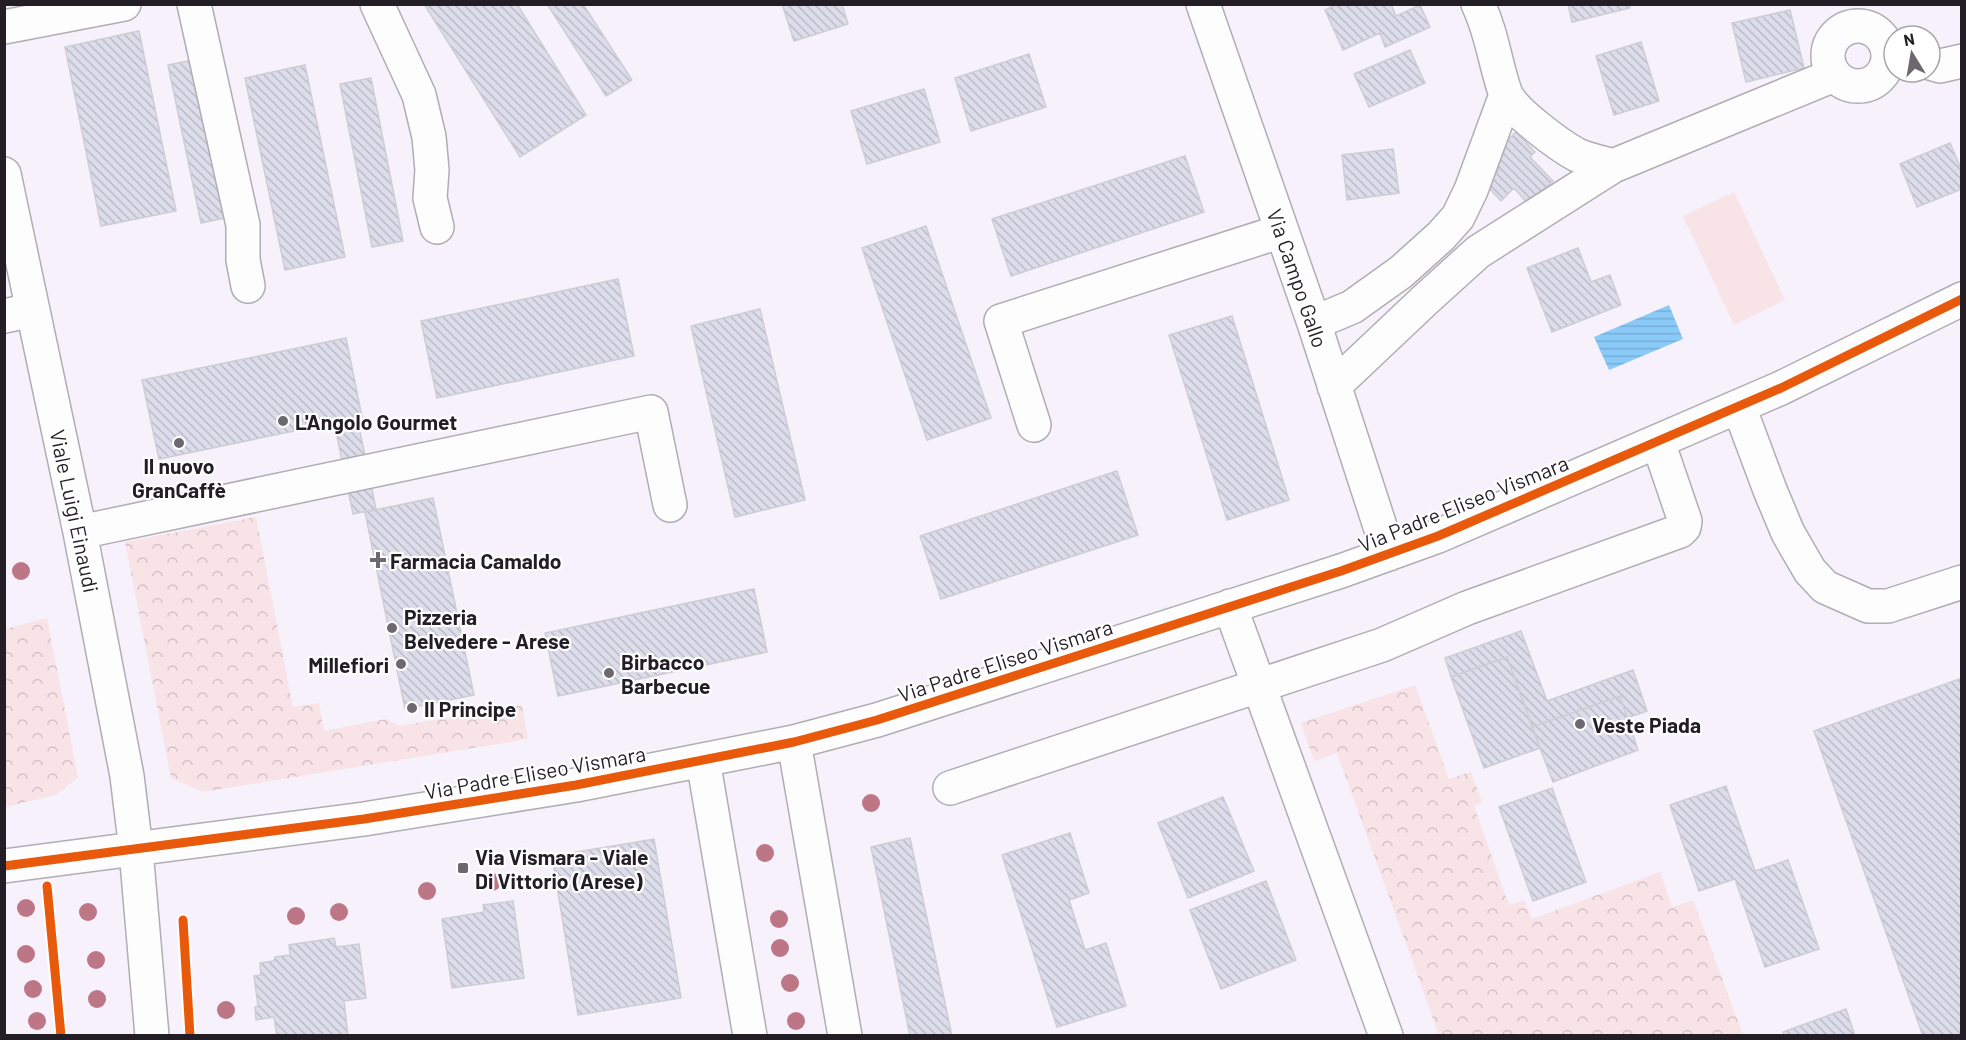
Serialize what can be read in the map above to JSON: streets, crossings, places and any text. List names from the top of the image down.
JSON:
{
  "streets": {
    "street": ["Via Campo Gallo", "Via Padre Eliseo Vismara", "Viale Luigi Einaudi"]
  },
  "crossings": [
    ["Via Campo Gallo", "Via Padre Eliseo Vismara"],
    ["Via Padre Eliseo Vismara", "Viale Luigi Einaudi"]
  ],
  "places": {
    "other": [
      "L'Angolo Gourmet",
      "Il nuovo GranCaffè",
      "Pizzeria Belvedere - Arese",
      "Millefiori",
      "Birbacco Barbecue",
      "Il Principe",
      "Veste Piada"
    ],
    "health": ["Farmacia Camaldo"],
    "transit": ["Via Vismara - Viale Di Vittorio (Arese)"]
  },
  "north": "top"
}
